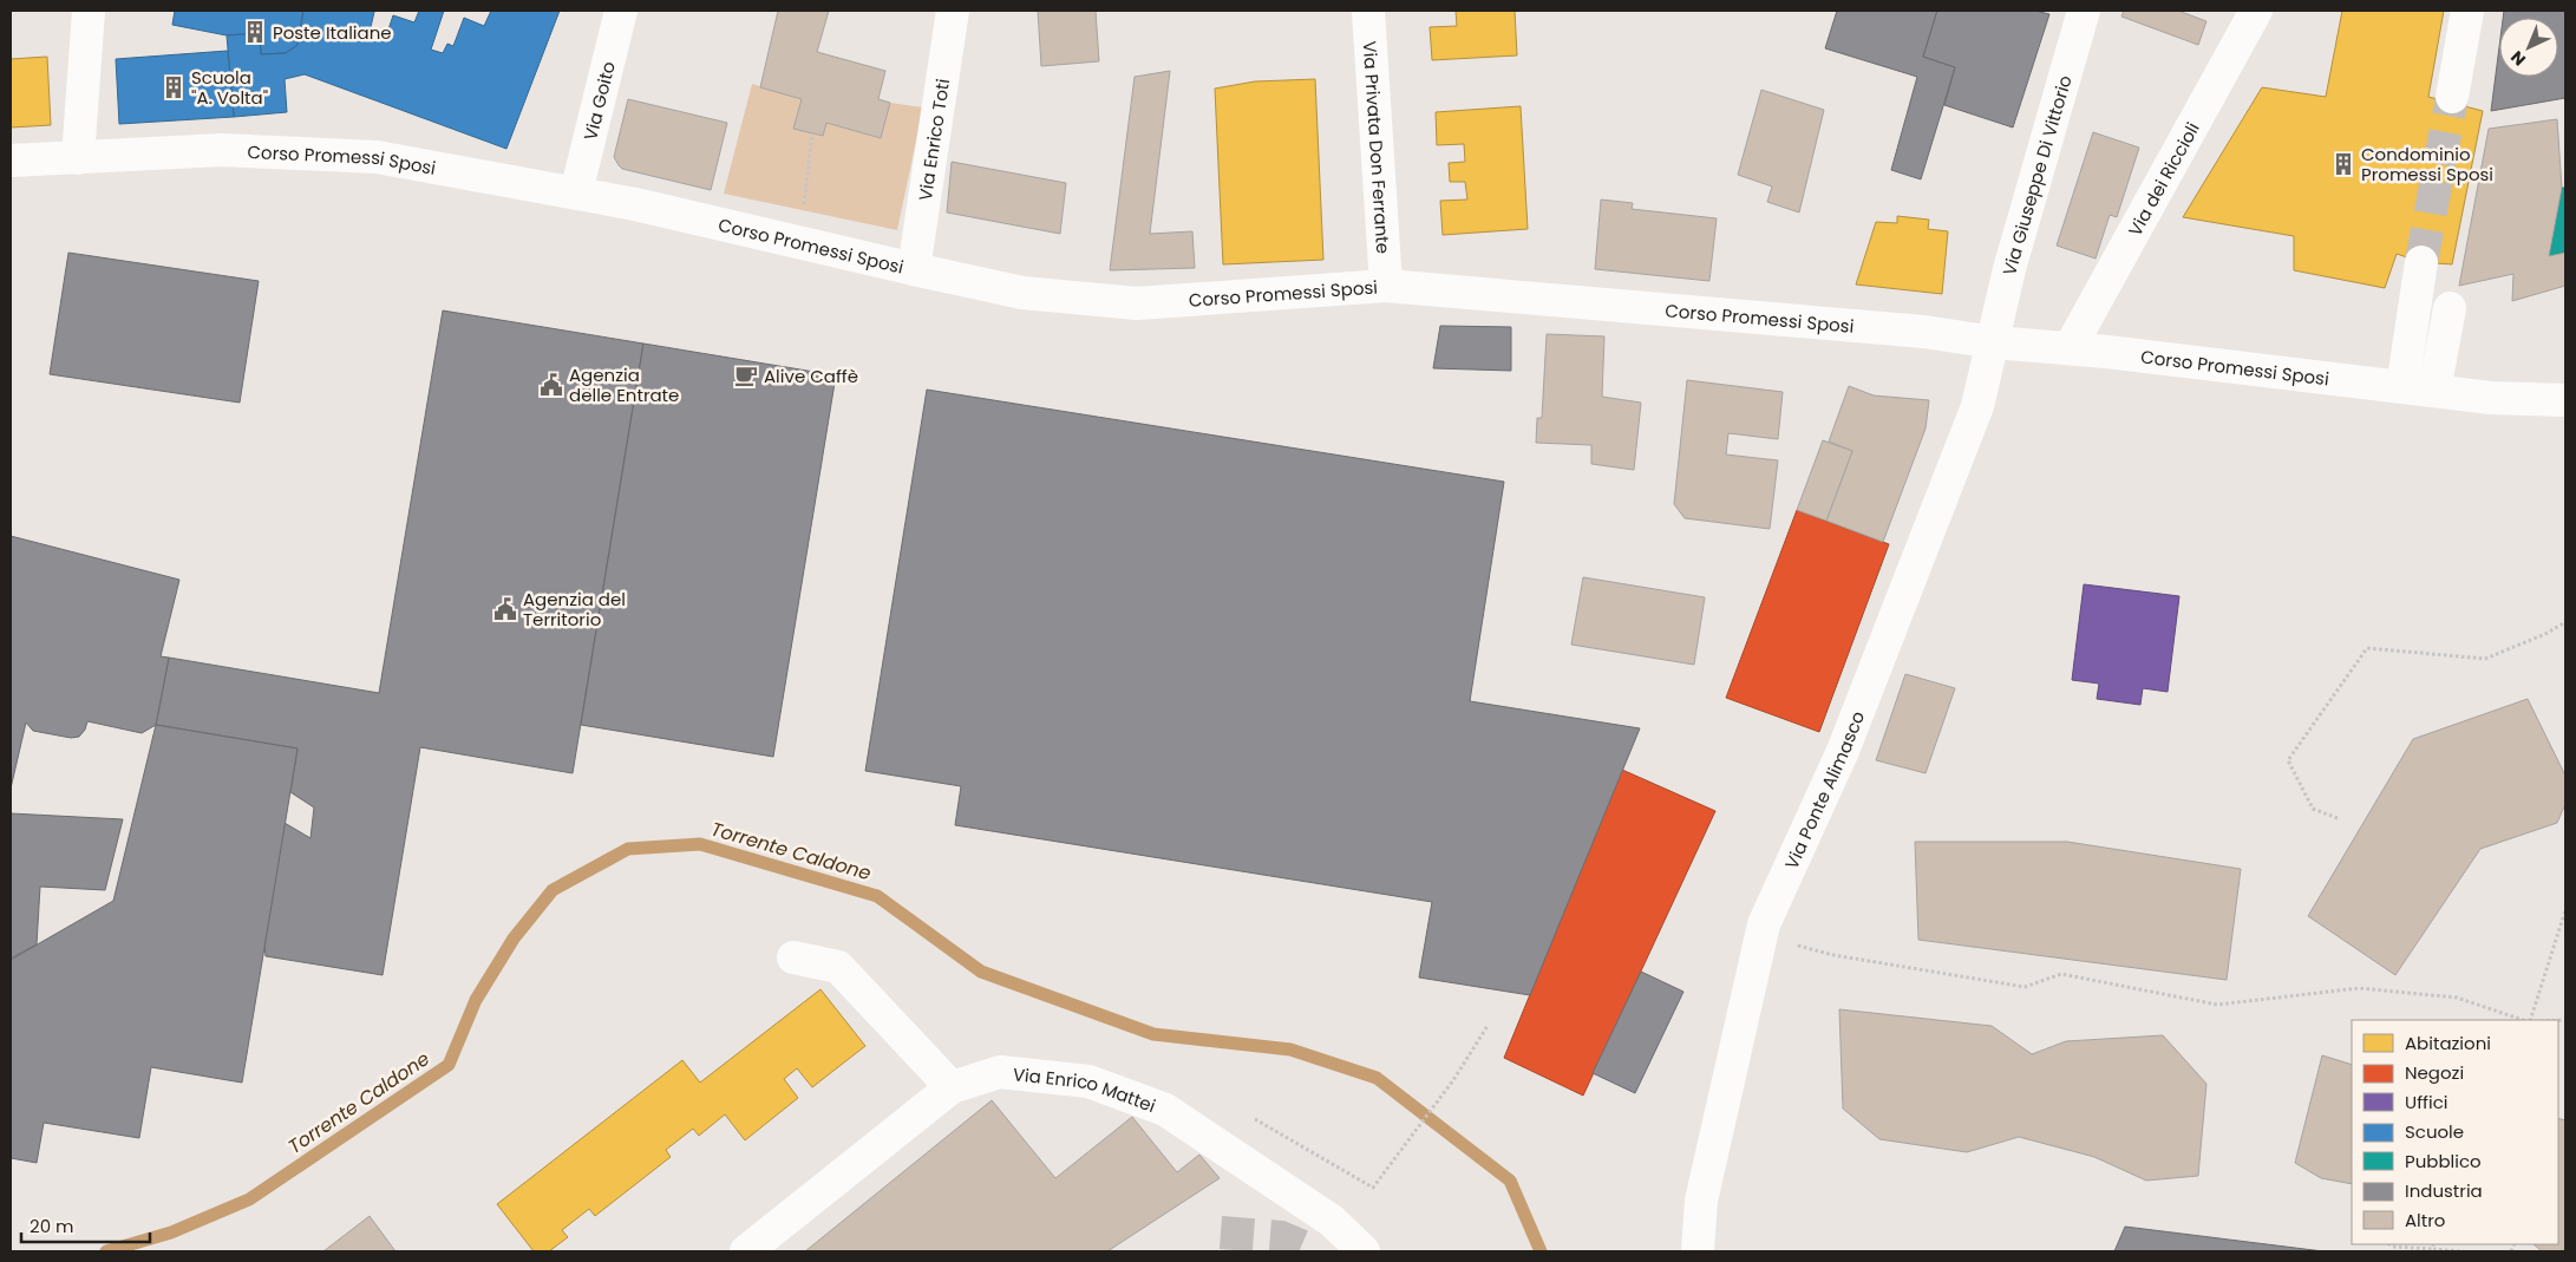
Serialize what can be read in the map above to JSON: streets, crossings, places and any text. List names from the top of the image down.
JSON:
{
  "streets": {
    "street": [
      "Via Goito",
      "Via Enrico Toti",
      "Via Privata Don Ferrante",
      "Corso Promessi Sposi",
      "Via Giuseppe Di Vittorio",
      "Via dei Riccioli",
      "Via Ponte Alimasco",
      "Via Enrico Mattei"
    ]
  },
  "crossings": [
    ["Via Goito", "Corso Promessi Sposi"],
    ["Via Enrico Toti", "Corso Promessi Sposi"],
    ["Via Privata Don Ferrante", "Corso Promessi Sposi"],
    ["Corso Promessi Sposi", "Via Giuseppe Di Vittorio"],
    ["Corso Promessi Sposi", "Via dei Riccioli"],
    ["Corso Promessi Sposi", "Via Ponte Alimasco"],
    ["Via Giuseppe Di Vittorio", "Via Ponte Alimasco"]
  ],
  "water": ["Torrente Caldone"],
  "places": {
    "building": ["Poste Italiane", "Scuola \"A. Volta\"", "Condominio Promessi Sposi"],
    "cafe": ["Alive Caffè"],
    "public building": ["Agenzia delle Entrate", "Agenzia del Territorio"]
  },
  "legend": [
    "Abitazioni",
    "Negozi",
    "Uffici",
    "Scuole",
    "Pubblico",
    "Industria",
    "Altro"
  ],
  "scale_bar": "20 m",
  "north": "bottom left"
}
